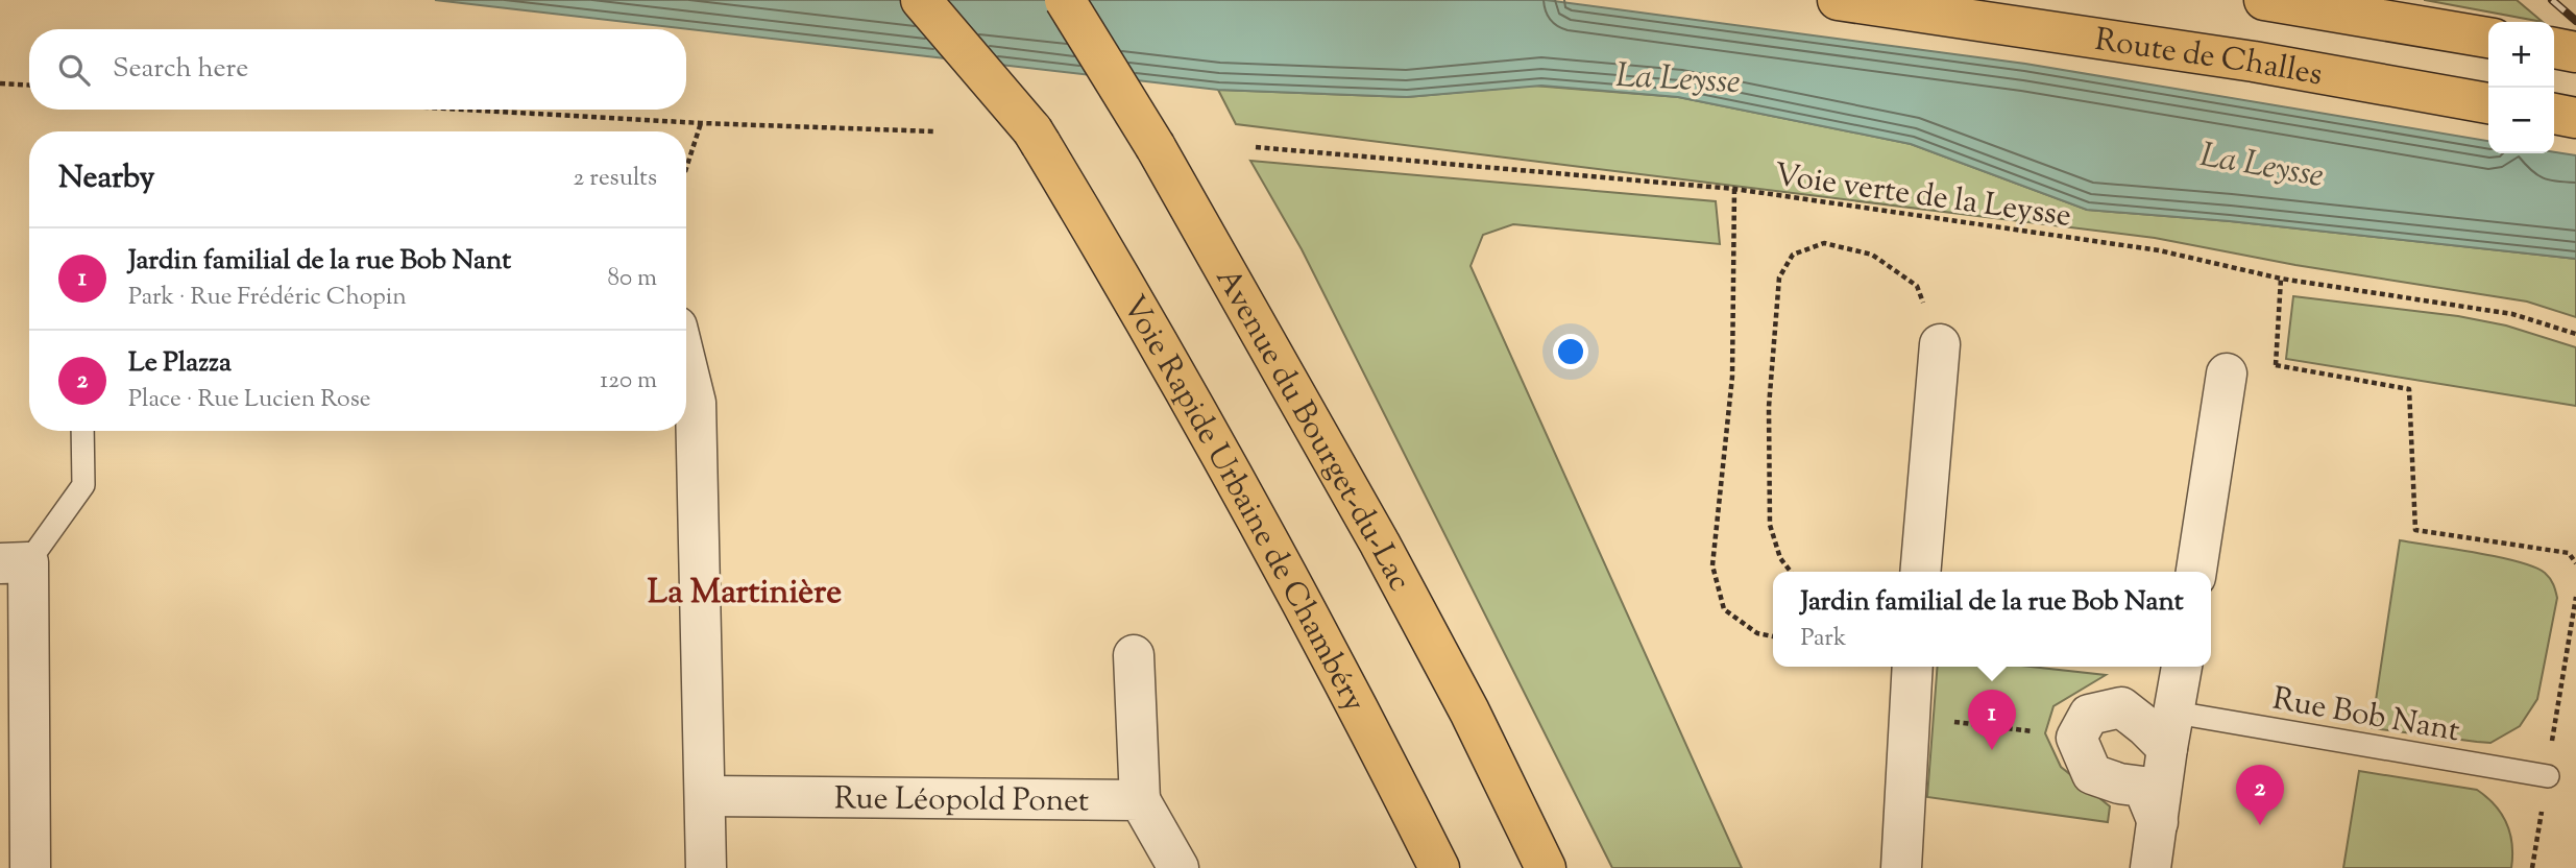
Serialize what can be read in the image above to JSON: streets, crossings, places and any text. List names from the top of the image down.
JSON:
{
  "streets": {
    "main road": ["Route de Challes", "Avenue du Bourget-du-Lac", "Voie Rapide Urbaine de Chambéry"],
    "street": ["Rue Léopold Ponet"],
    "lane": ["Rue Bob Nant"],
    "path": ["Voie verte de la Leysse"]
  },
  "districts": ["La Martinière"],
  "water": ["La Leysse"],
  "page": {
    "map_buttons": ["+", "−"],
    "search": "Search here",
    "heading": ["Nearby", "2 results"],
    "list": [
      {
        "mark": "1",
        "name": "Jardin familial de la rue Bob Nant",
        "note": "Park · Rue Frédéric Chopin",
        "value": "80 m"
      },
      {
        "mark": "2",
        "name": "Le Plazza",
        "note": "Place · Rue Lucien Rose",
        "value": "120 m"
      }
    ],
    "popup": ["Jardin familial de la rue Bob Nant", "Park"],
    "pins": ["1", "2"]
  }
}
